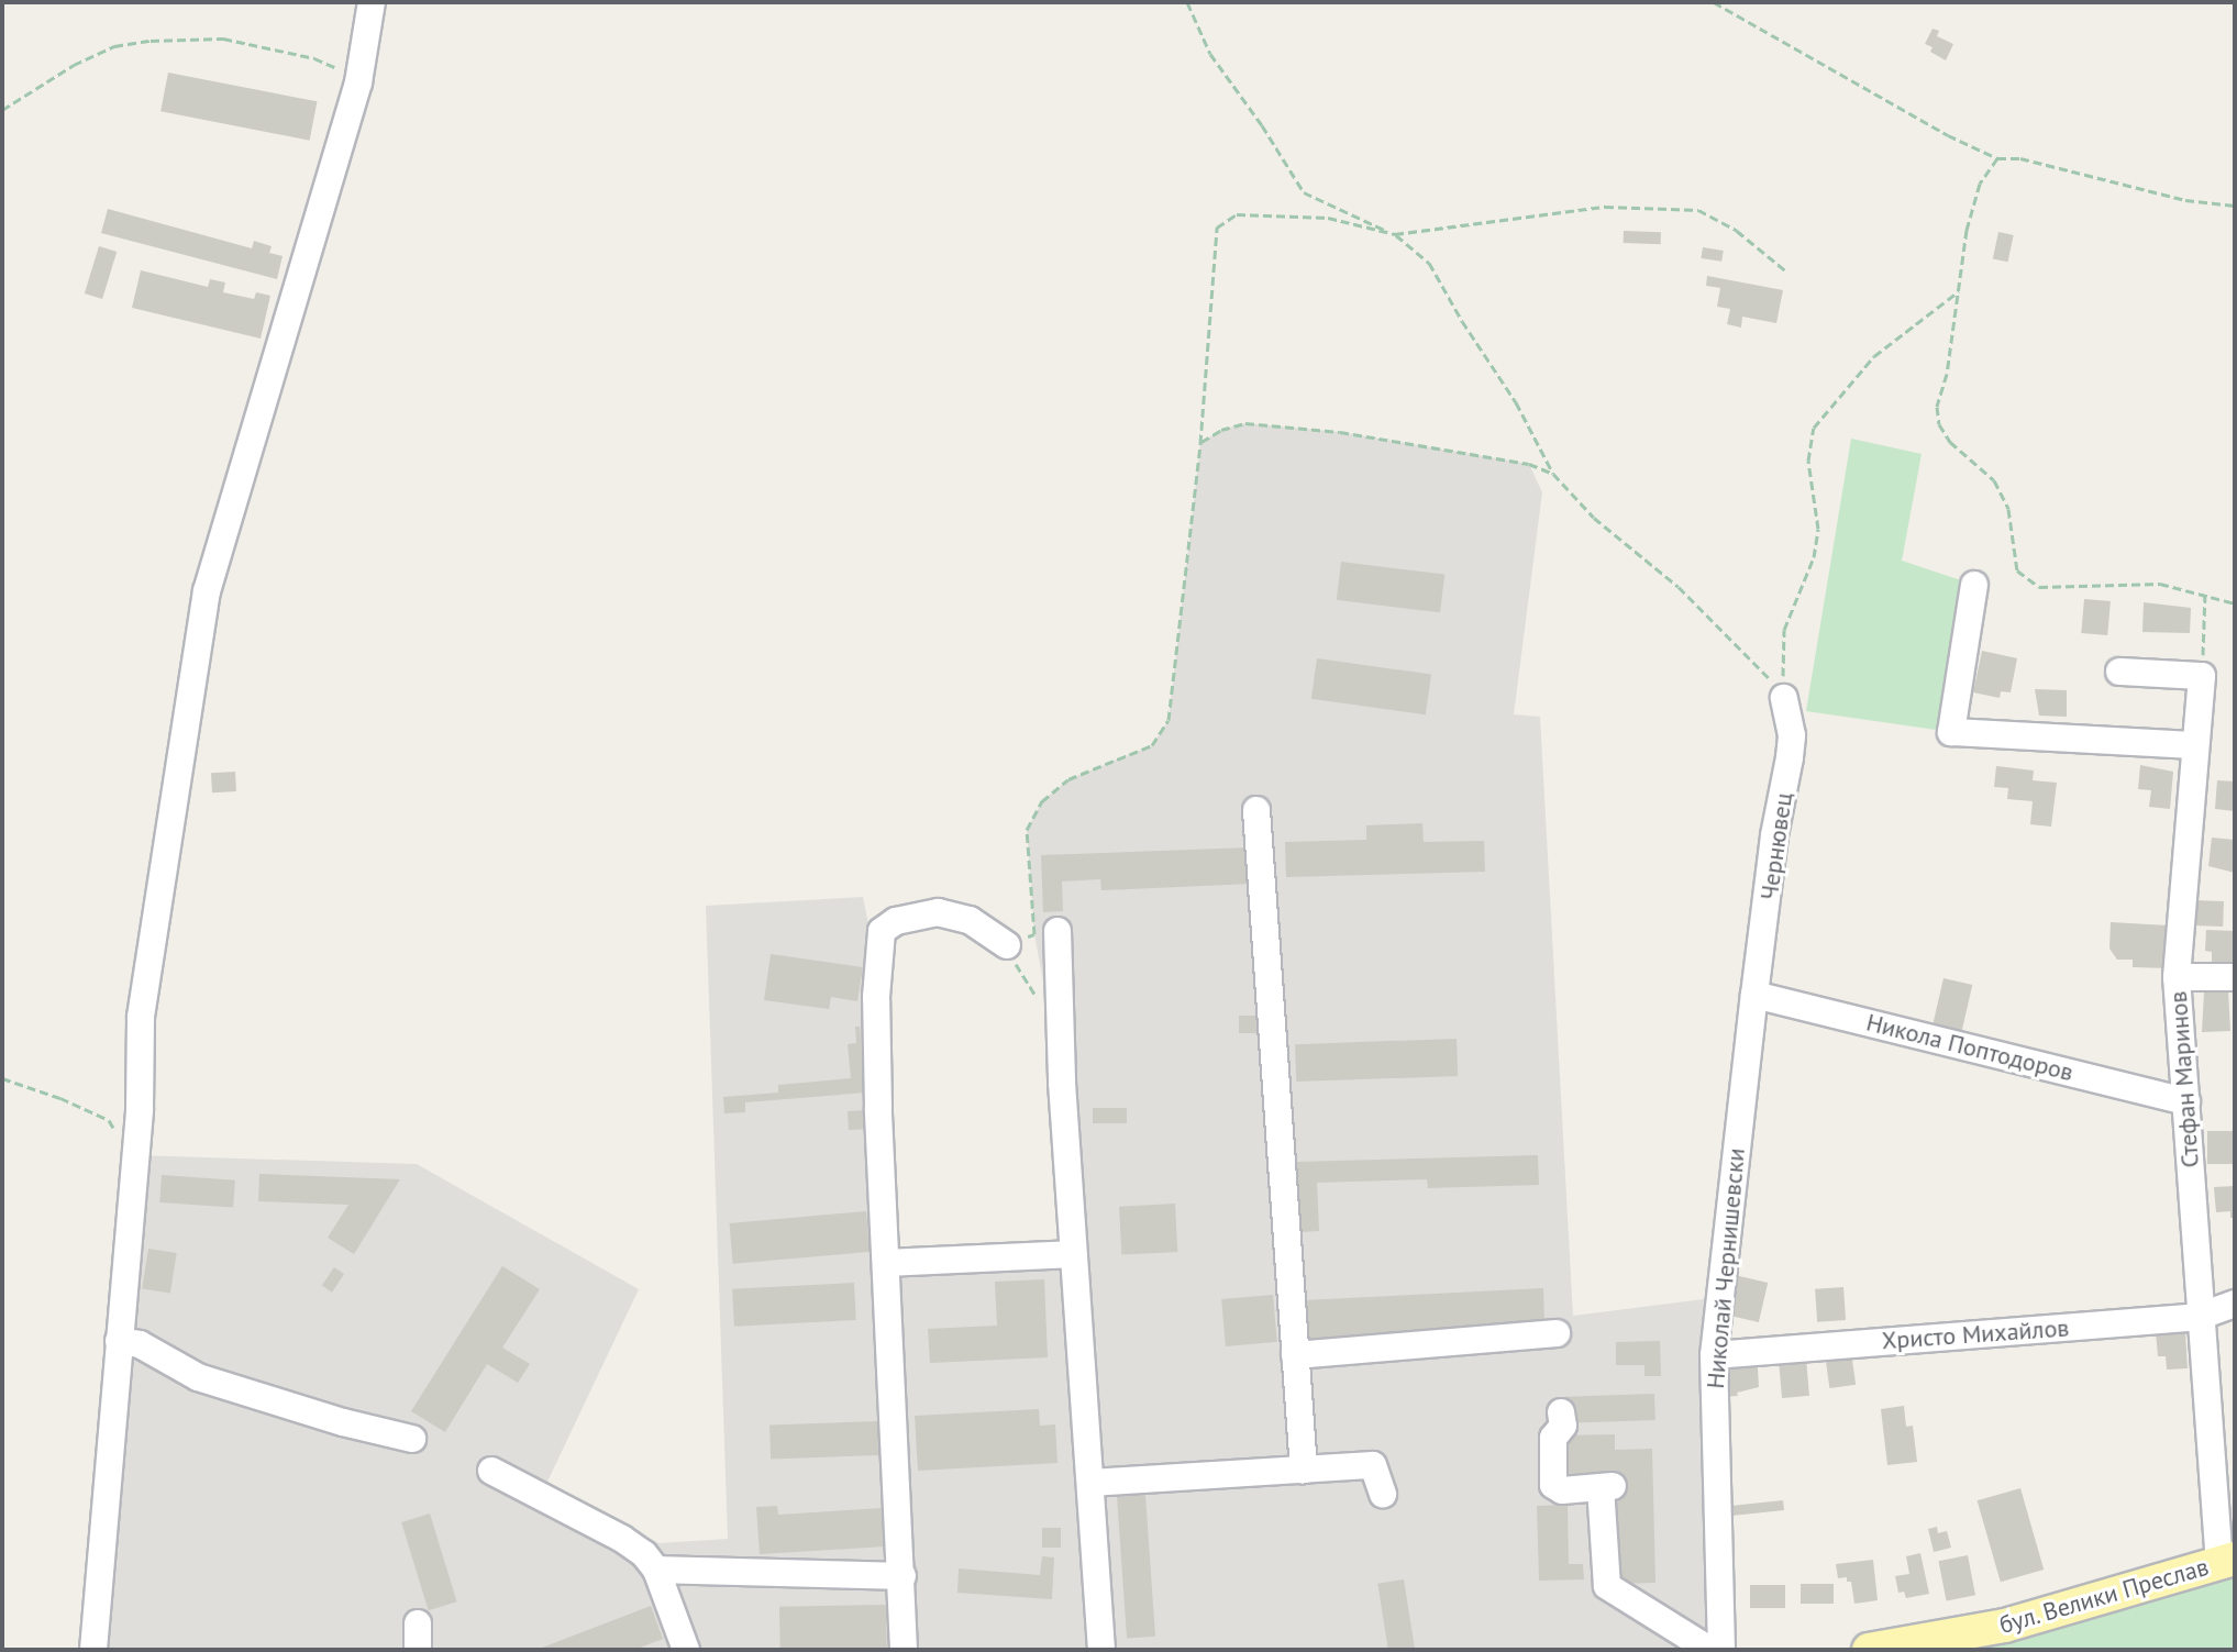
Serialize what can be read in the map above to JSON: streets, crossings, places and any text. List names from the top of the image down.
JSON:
{
  "streets": {
    "main road": ["бул. Велики Преслав"],
    "street": [
      "Чернювец",
      "Никола Поптодоров",
      "Стефан Маринов",
      "Николай Чернишевски",
      "Христо Михайлов"
    ]
  },
  "crossings": [
    ["Чернювец", "Никола Поптодоров"],
    ["Чернювец", "Николай Чернишевски"],
    ["Никола Поптодоров", "Стефан Маринов"],
    ["Никола Поптодоров", "Николай Чернишевски"],
    ["Стефан Маринов", "Христо Михайлов"],
    ["Стефан Маринов", "бул. Велики Преслав"],
    ["Николай Чернишевски", "Христо Михайлов"]
  ]
}
